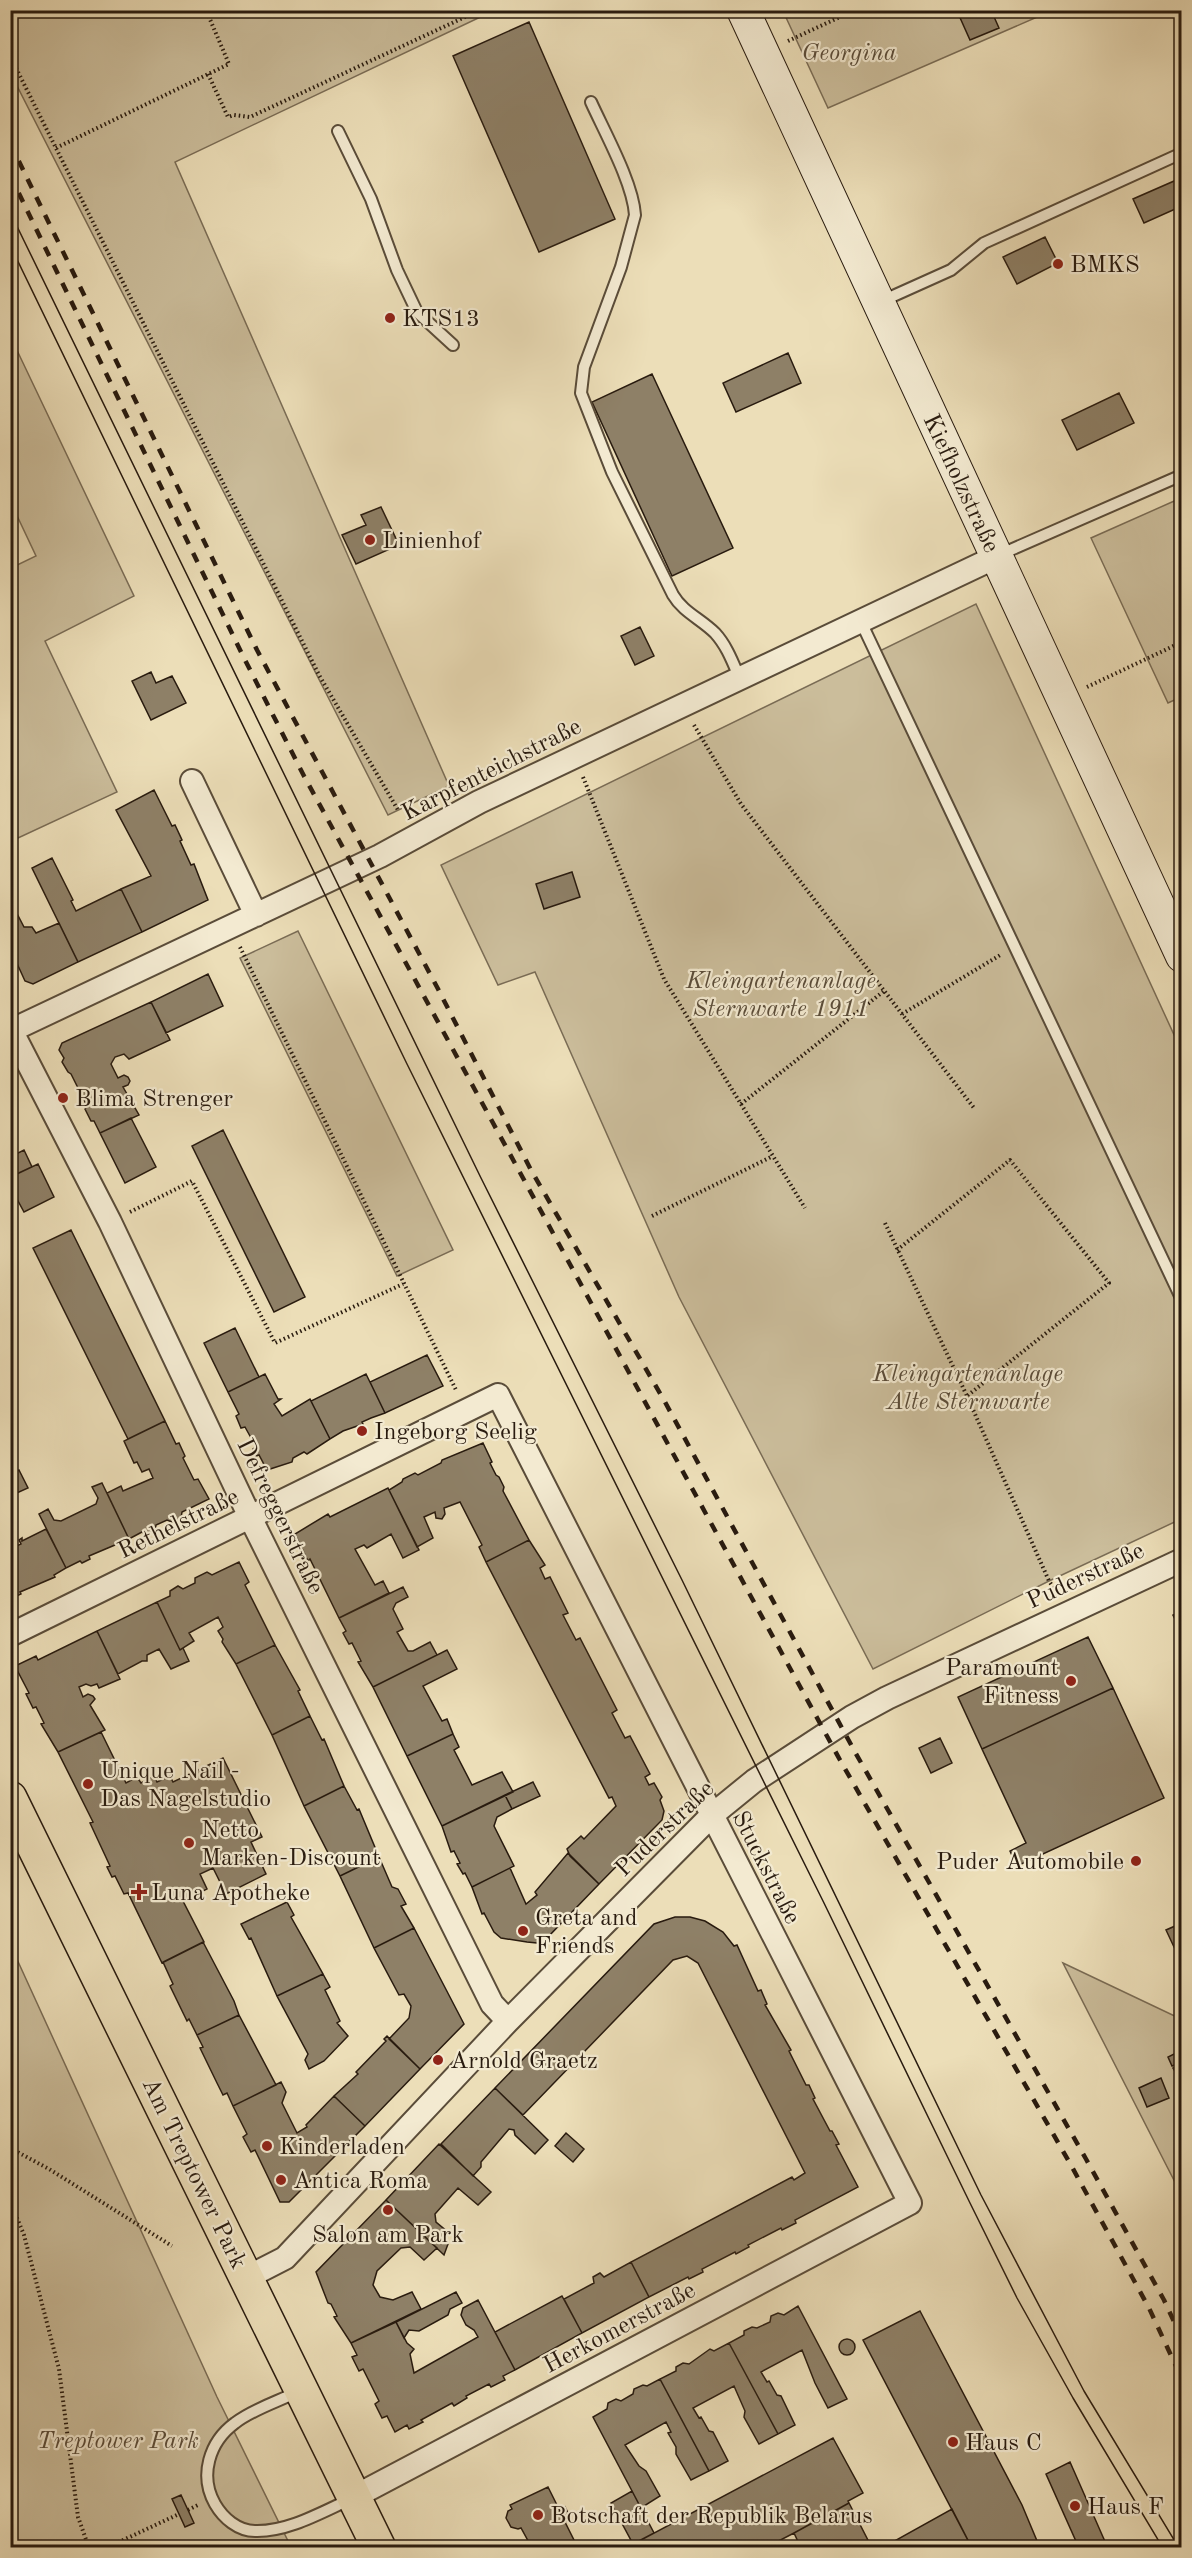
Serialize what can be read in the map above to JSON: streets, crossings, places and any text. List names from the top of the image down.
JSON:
{
  "streets": {
    "main road": ["Am Treptower Park"],
    "street": [
      "Kiefholzstraße",
      "Karpfenteichstraße",
      "Defreggerstraße",
      "Rethelstraße",
      "Puderstraße",
      "Stuckstraße",
      "Herkomerstraße"
    ]
  },
  "crossings": [
    ["Kiefholzstraße", "Karpfenteichstraße"],
    ["Karpfenteichstraße", "Defreggerstraße"],
    ["Defreggerstraße", "Rethelstraße"],
    ["Defreggerstraße", "Puderstraße"],
    ["Rethelstraße", "Stuckstraße"],
    ["Puderstraße", "Stuckstraße"],
    ["Puderstraße", "Am Treptower Park"],
    ["Stuckstraße", "Herkomerstraße"],
    ["Am Treptower Park", "Herkomerstraße"]
  ],
  "parks": [
    "Georgina",
    "Kleingartenanlage Sternwarte 1911",
    "Kleingartenanlage Alte Sternwarte",
    "Treptower Park"
  ],
  "places": {
    "other": [
      "BMKS",
      "KTS13",
      "Linienhof",
      "Blima Strenger",
      "Ingeborg Seelig",
      "Paramount Fitness",
      "Unique Nail - Das Nagelstudio",
      "Netto Marken-Discount",
      "Puder Automobile",
      "Greta and Friends",
      "Arnold Graetz",
      "Kinderladen",
      "Antica Roma",
      "Salon am Park",
      "Haus C",
      "Haus F",
      "Botschaft der Republik Belarus"
    ],
    "health": ["Luna Apotheke"]
  }
}
